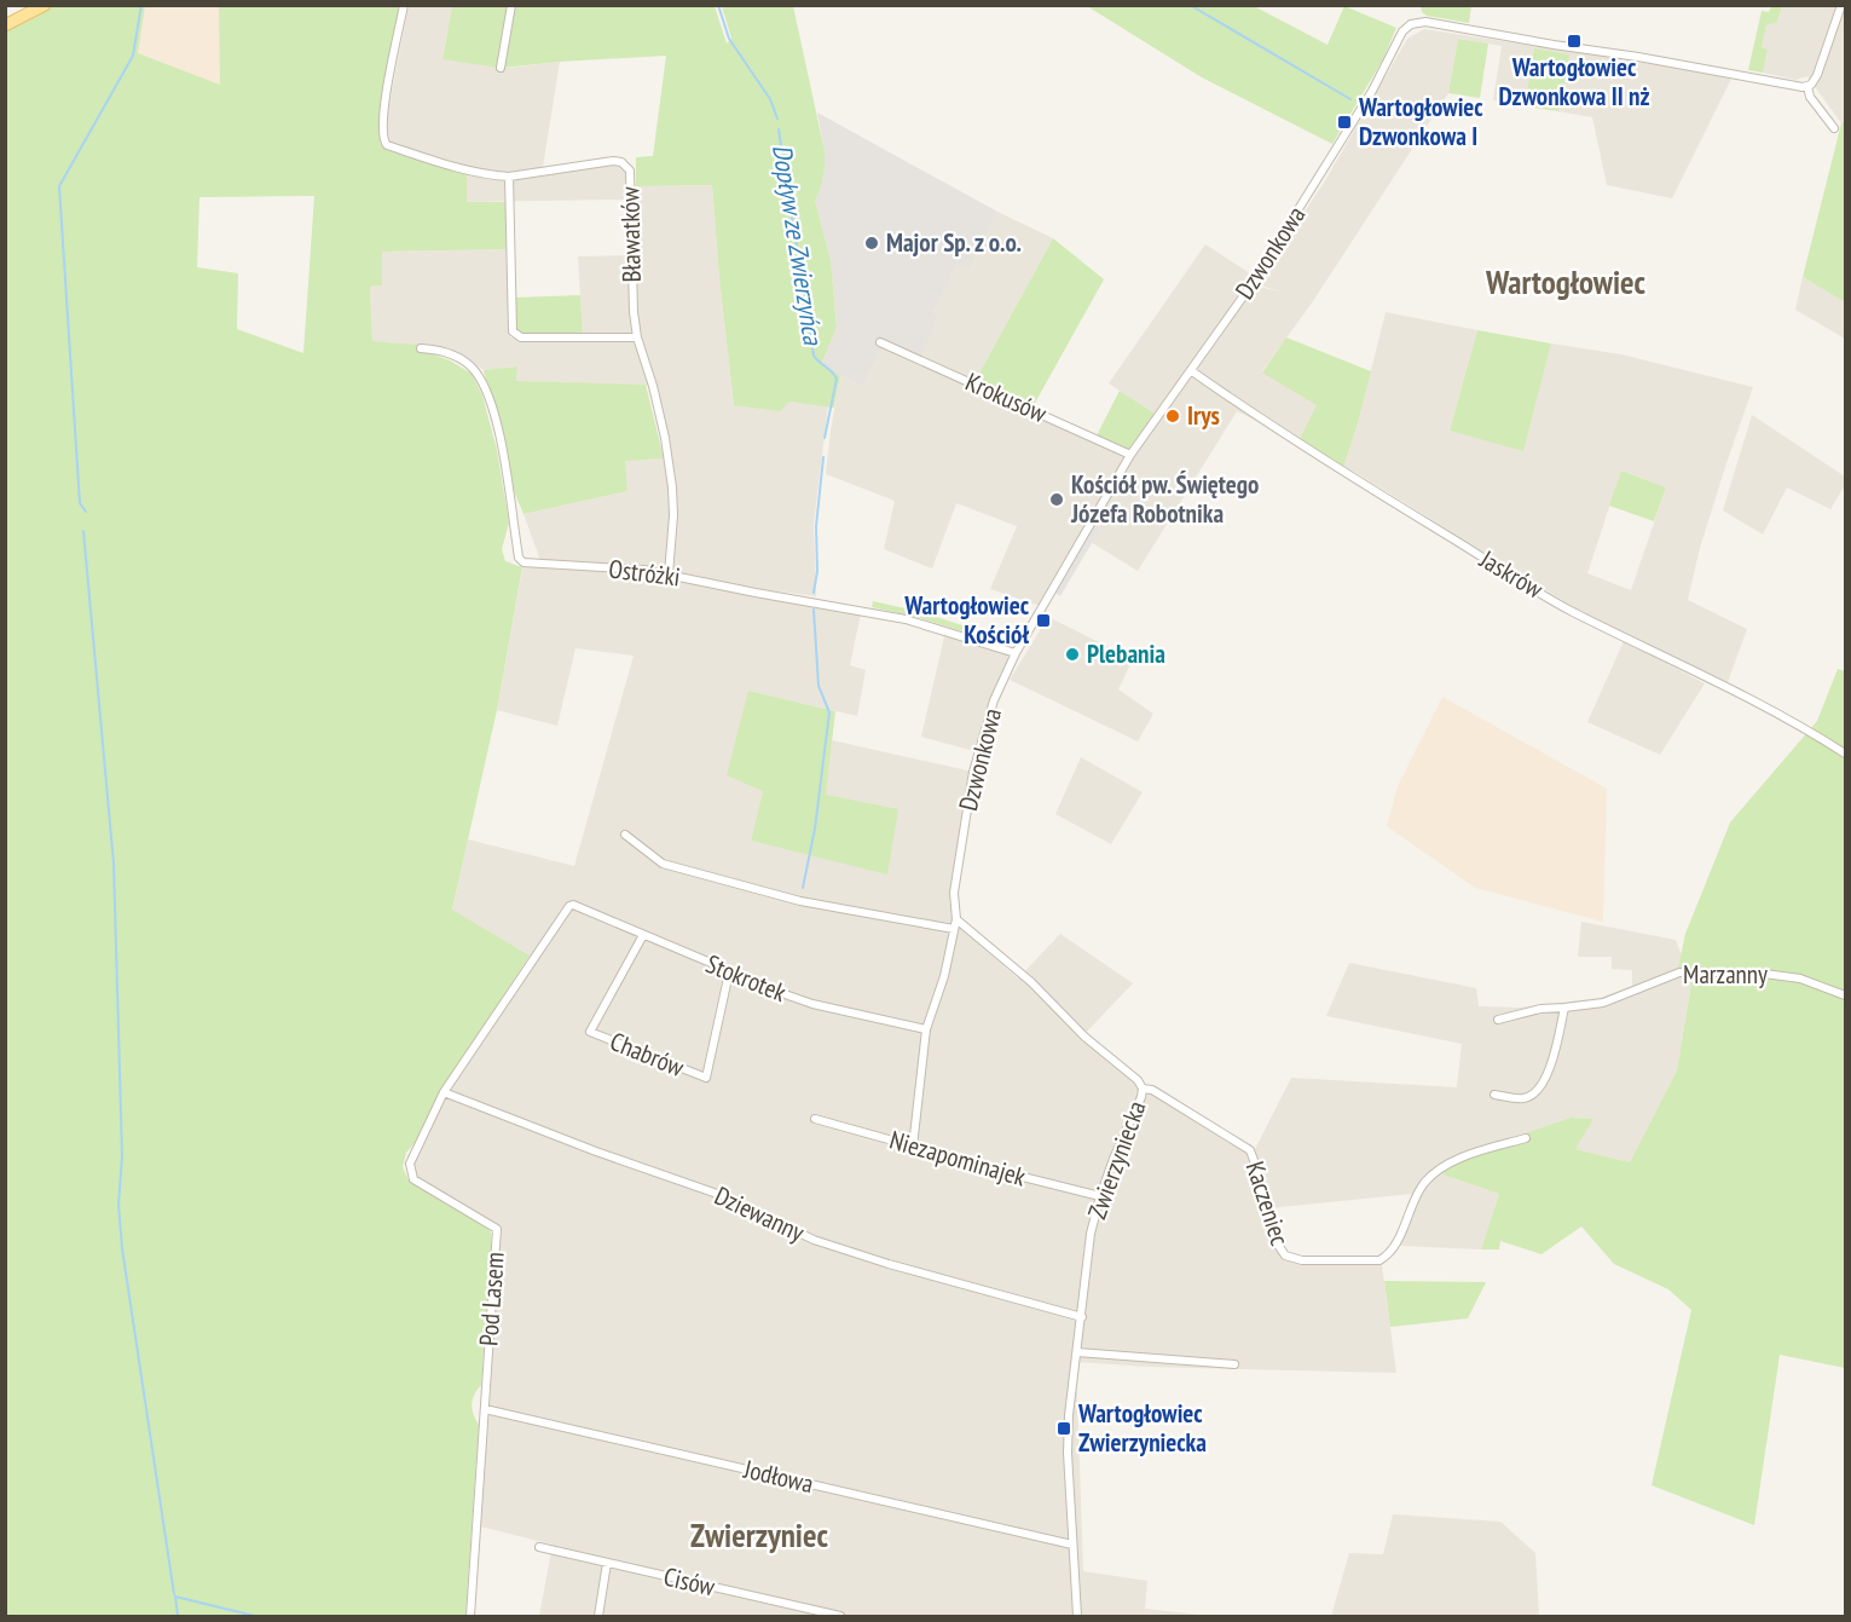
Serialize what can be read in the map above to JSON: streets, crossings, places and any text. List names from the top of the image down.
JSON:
{
  "streets": {
    "street": [
      "Bławatków",
      "Dzwonkowa",
      "Krokusów",
      "Ostróżki",
      "Jaskrów",
      "Marzanny",
      "Stokrotek",
      "Chabrów",
      "Niezapominajek",
      "Zwierzyniecka",
      "Kaczeniec",
      "Dziewanny",
      "Pod Lasem",
      "Jodłowa",
      "Cisów"
    ]
  },
  "crossings": [
    ["Bławatków", "Ostróżki"],
    ["Dzwonkowa", "Krokusów"],
    ["Dzwonkowa", "Ostróżki"],
    ["Dzwonkowa", "Jaskrów"],
    ["Dzwonkowa", "Stokrotek"],
    ["Dzwonkowa", "Niezapominajek"],
    ["Dzwonkowa", "Zwierzyniecka"],
    ["Stokrotek", "Chabrów"],
    ["Stokrotek", "Pod Lasem"],
    ["Niezapominajek", "Zwierzyniecka"],
    ["Zwierzyniecka", "Kaczeniec"],
    ["Zwierzyniecka", "Dziewanny"],
    ["Zwierzyniecka", "Jodłowa"],
    ["Dziewanny", "Pod Lasem"],
    ["Pod Lasem", "Jodłowa"]
  ],
  "districts": ["Wartogłowiec", "Zwierzyniec"],
  "water": ["Dopływ ze Zwierzyńca"],
  "places": {
    "transit": [
      "Wartogłowiec Dzwonkowa II nż",
      "Wartogłowiec Dzwonkowa I",
      "Wartogłowiec Kościół",
      "Wartogłowiec Zwierzyniecka"
    ],
    "other": [
      "Major Sp. z o.o.",
      "Irys",
      "Kościół pw. Świętego Józefa Robotnika",
      "Plebania"
    ]
  }
}
